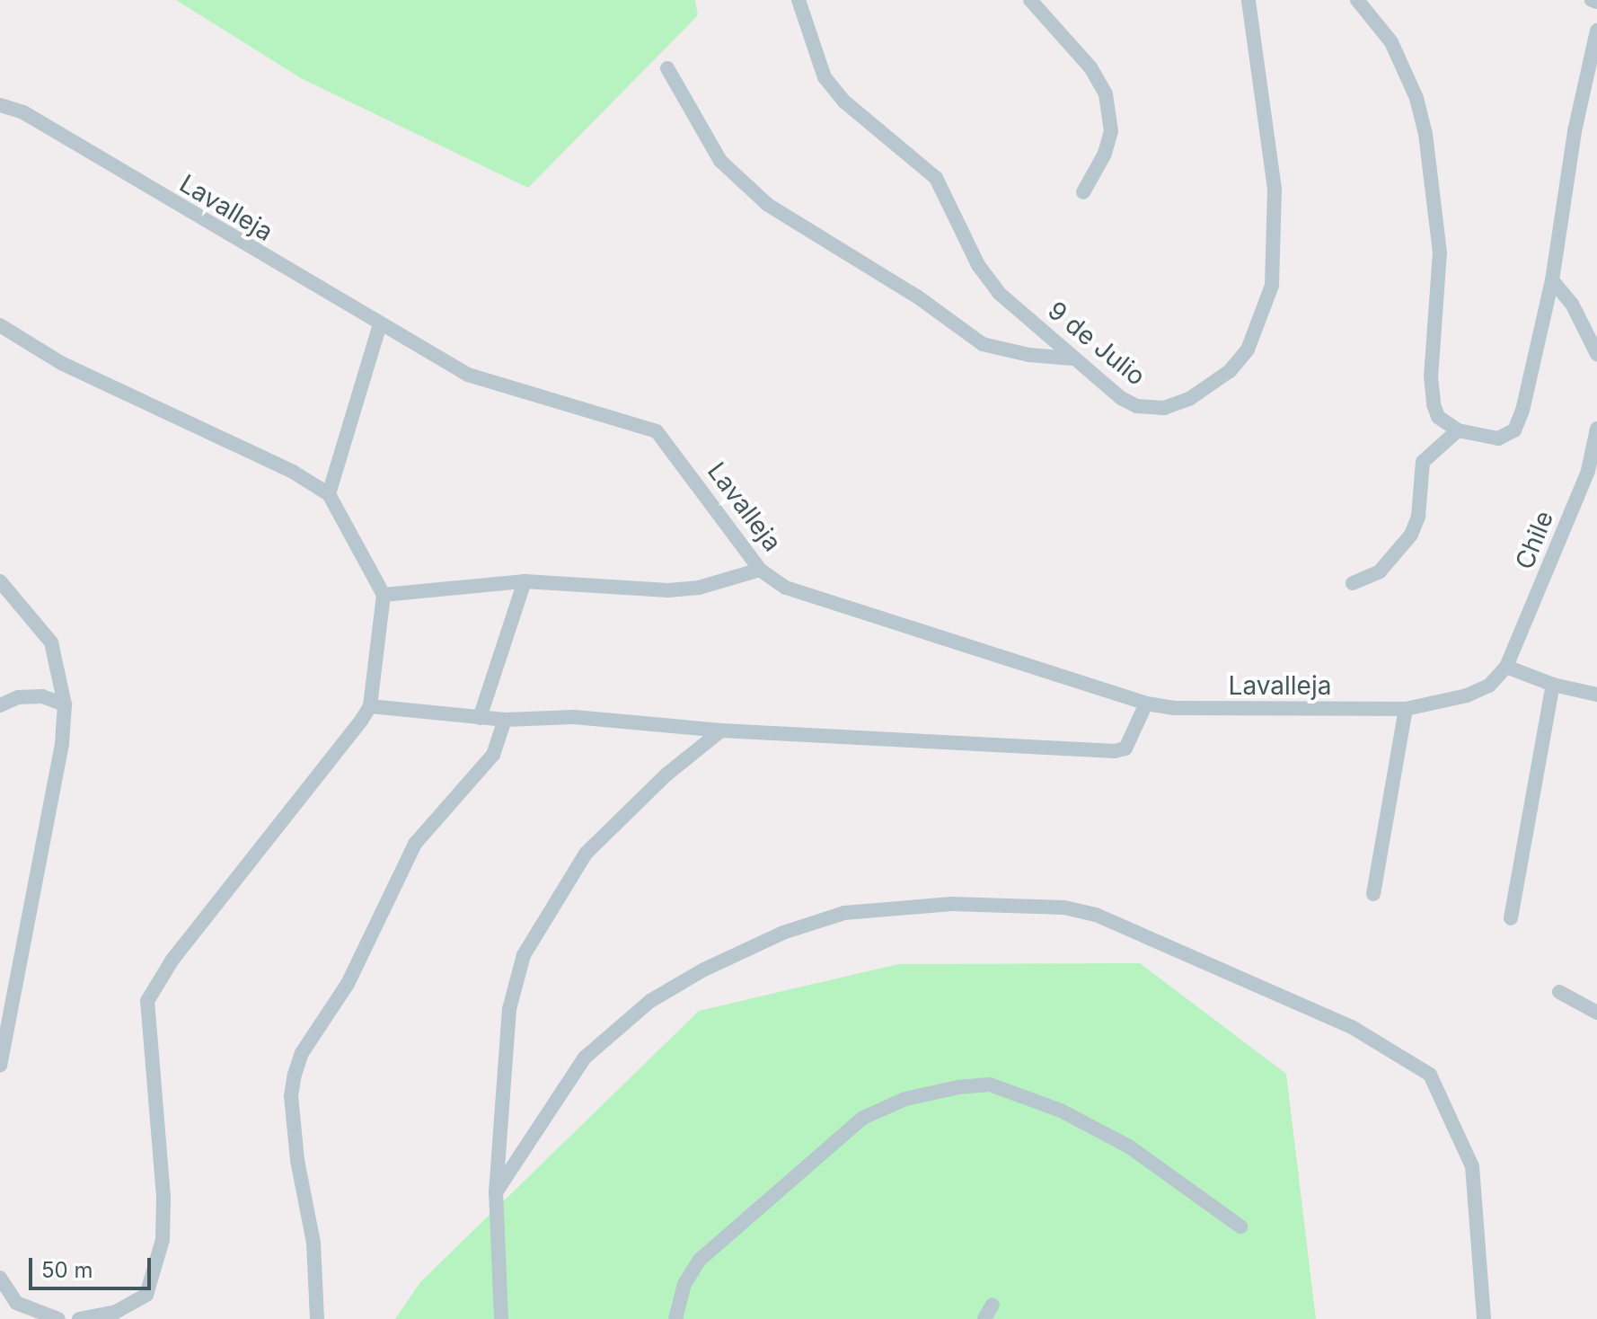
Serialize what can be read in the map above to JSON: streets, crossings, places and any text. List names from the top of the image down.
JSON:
{
  "streets": {
    "street": ["Lavalleja", "9 de Julio", "Chile"]
  },
  "crossings": [
    ["Lavalleja", "Chile"]
  ],
  "scale_bar": "50 m"
}
